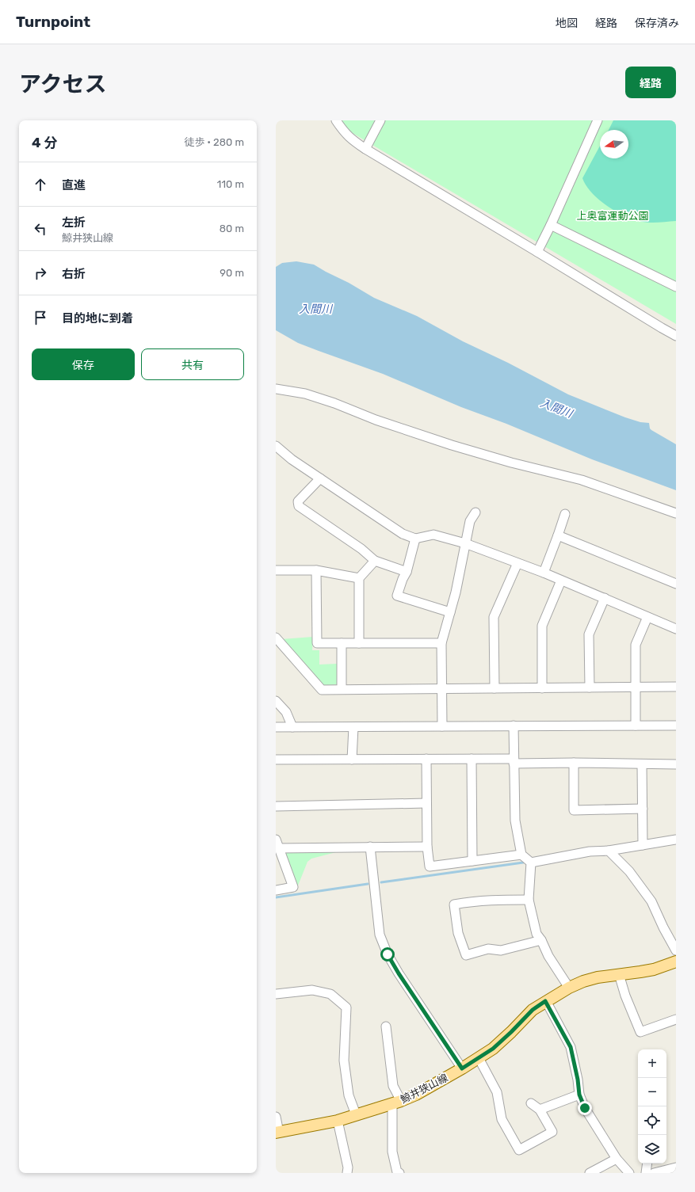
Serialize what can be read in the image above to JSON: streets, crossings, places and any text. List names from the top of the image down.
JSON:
{
  "streets": {
    "main road": ["鯨井狭山線"]
  },
  "water": ["入間川"],
  "parks": ["上奥富運動公園"],
  "north": "left",
  "page": {
    "header": "Turnpoint",
    "nav": ["地図", "経路", "保存済み"],
    "title": "アクセス",
    "buttons": [
      "経路",
      ["保存", "共有"]
    ],
    "heading": ["4 分", "徒歩 · 280 m"],
    "list": [
      ["直進", "110 m"],
      ["左折", "鯨井狭山線", "80 m"],
      ["右折", "90 m"],
      "目的地に到着"
    ],
    "map_buttons": ["+", "−"]
  }
}
